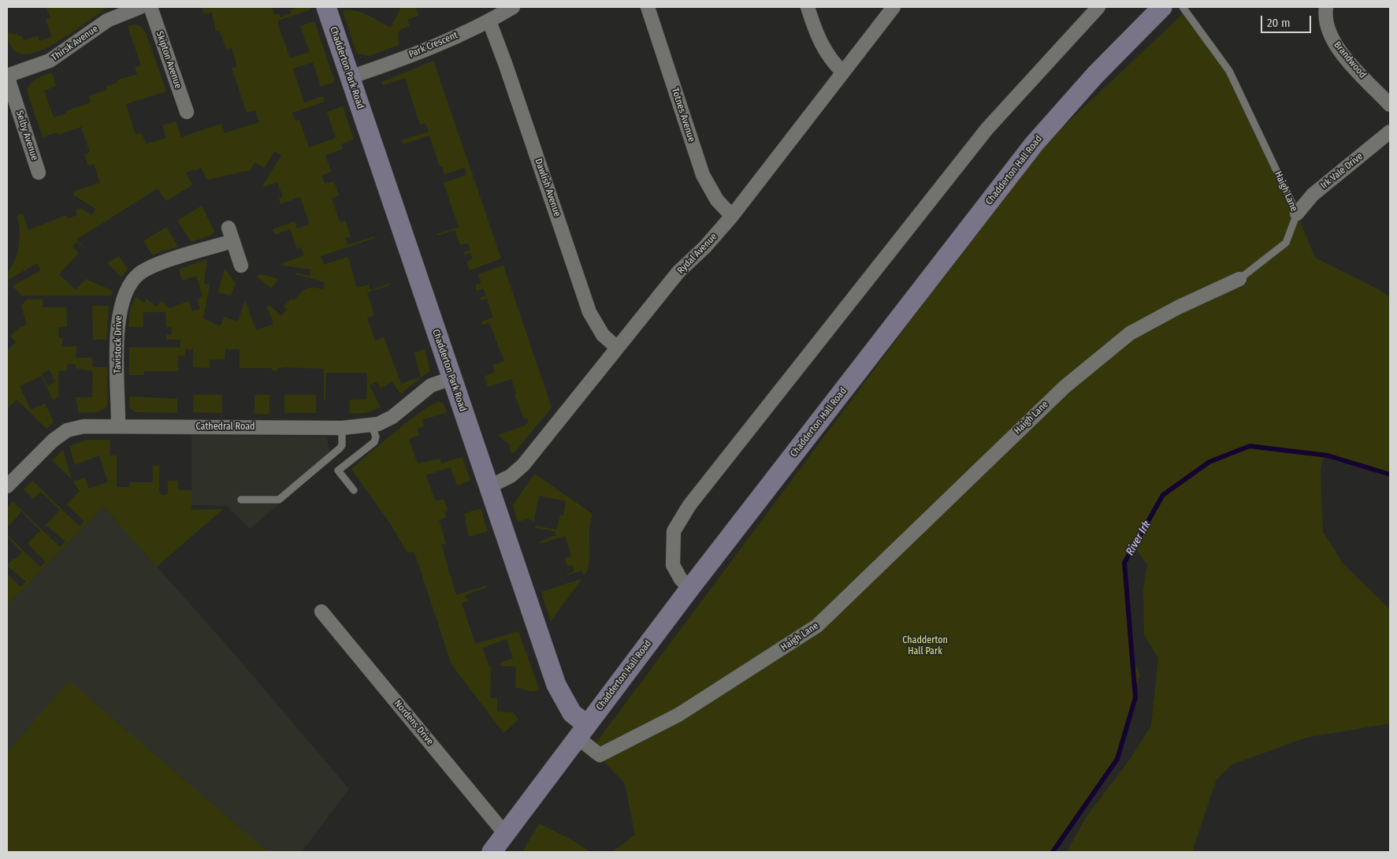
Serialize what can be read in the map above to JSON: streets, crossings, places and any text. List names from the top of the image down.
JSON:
{
  "streets": {
    "main road": ["Chadderton Park Road", "Chadderton Hall Road"],
    "street": [
      "Thirsk Avenue",
      "Park Crescent",
      "Skipton Avenue",
      "Brandwood",
      "Totnes Avenue",
      "Selby Avenue",
      "Irk Vale Drive",
      "Dawlish Avenue",
      "Haigh Lane",
      "Rydal Avenue",
      "Tavistock Drive",
      "Cathedral Road",
      "Nordens Drive"
    ]
  },
  "crossings": [
    ["Thirsk Avenue", "Selby Avenue"],
    ["Park Crescent", "Chadderton Park Road"],
    ["Park Crescent", "Dawlish Avenue"],
    ["Chadderton Park Road", "Chadderton Hall Road"],
    ["Chadderton Park Road", "Haigh Lane"],
    ["Chadderton Park Road", "Rydal Avenue"],
    ["Chadderton Park Road", "Cathedral Road"],
    ["Totnes Avenue", "Rydal Avenue"],
    ["Chadderton Hall Road", "Haigh Lane"],
    ["Chadderton Hall Road", "Nordens Drive"],
    ["Irk Vale Drive", "Haigh Lane"],
    ["Dawlish Avenue", "Rydal Avenue"],
    ["Tavistock Drive", "Cathedral Road"]
  ],
  "water": ["River Irk"],
  "parks": ["Chadderton Hall Park"],
  "scale_bar": "20 m"
}
